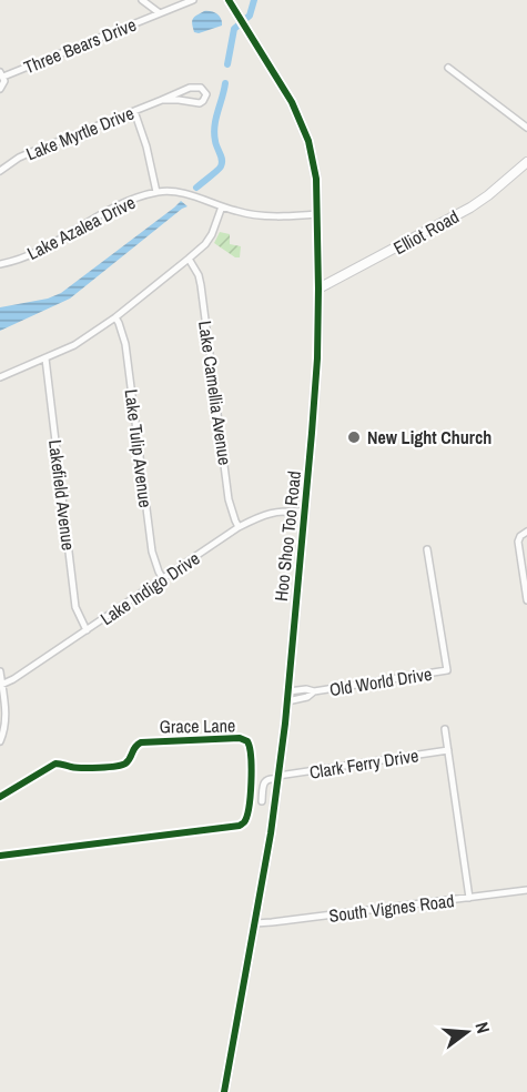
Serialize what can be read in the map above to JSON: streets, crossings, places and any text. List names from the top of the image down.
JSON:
{
  "streets": {
    "street": [
      "Three Bears Drive",
      "Lake Myrtle Drive",
      "Lake Azalea Drive",
      "Elliot Road",
      "Lake Camellia Avenue",
      "Lake Tulip Avenue",
      "Lakefield Avenue",
      "Hoo Shoo Too Road",
      "Lake Indigo Drive",
      "Old World Drive",
      "Grace Lane",
      "Clark Ferry Drive",
      "South Vignes Road"
    ]
  },
  "crossings": [
    ["Lake Azalea Drive", "Hoo Shoo Too Road"],
    ["Elliot Road", "Hoo Shoo Too Road"],
    ["Lake Camellia Avenue", "Lake Indigo Drive"],
    ["Lake Tulip Avenue", "Lake Indigo Drive"],
    ["Lakefield Avenue", "Lake Indigo Drive"],
    ["Hoo Shoo Too Road", "Lake Indigo Drive"],
    ["Hoo Shoo Too Road", "Old World Drive"],
    ["Hoo Shoo Too Road", "Clark Ferry Drive"],
    ["Hoo Shoo Too Road", "South Vignes Road"]
  ],
  "places": ["New Light Church"],
  "north": "right"
}
